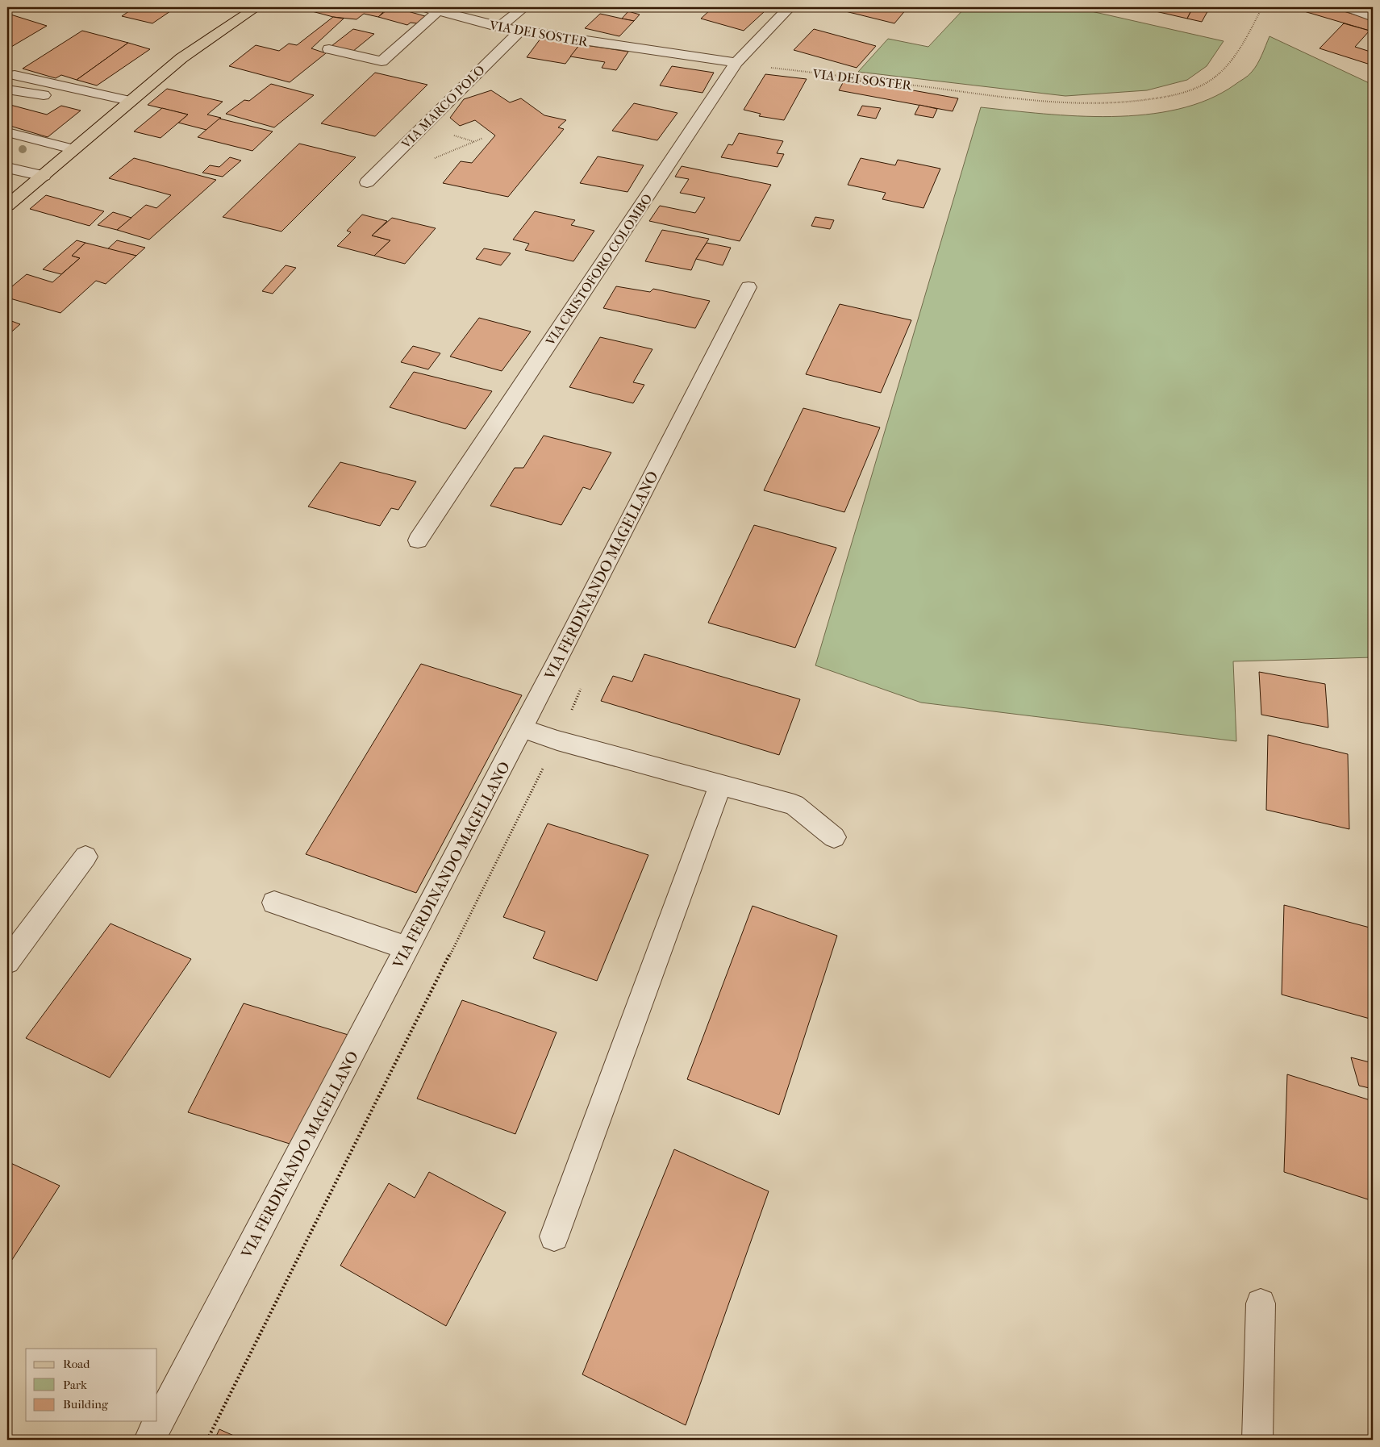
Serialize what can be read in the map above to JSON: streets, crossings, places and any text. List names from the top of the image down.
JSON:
{
  "streets": {
    "street": [
      "VIA DEI SOSTER",
      "VIA MARCO POLO",
      "VIA CRISTOFORO COLOMBO",
      "VIA FERDINANDO MAGELLANO"
    ]
  },
  "crossings": [
    ["VIA DEI SOSTER", "VIA MARCO POLO"],
    ["VIA DEI SOSTER", "VIA CRISTOFORO COLOMBO"]
  ],
  "legend": ["Road", "Park", "Building"]
}
